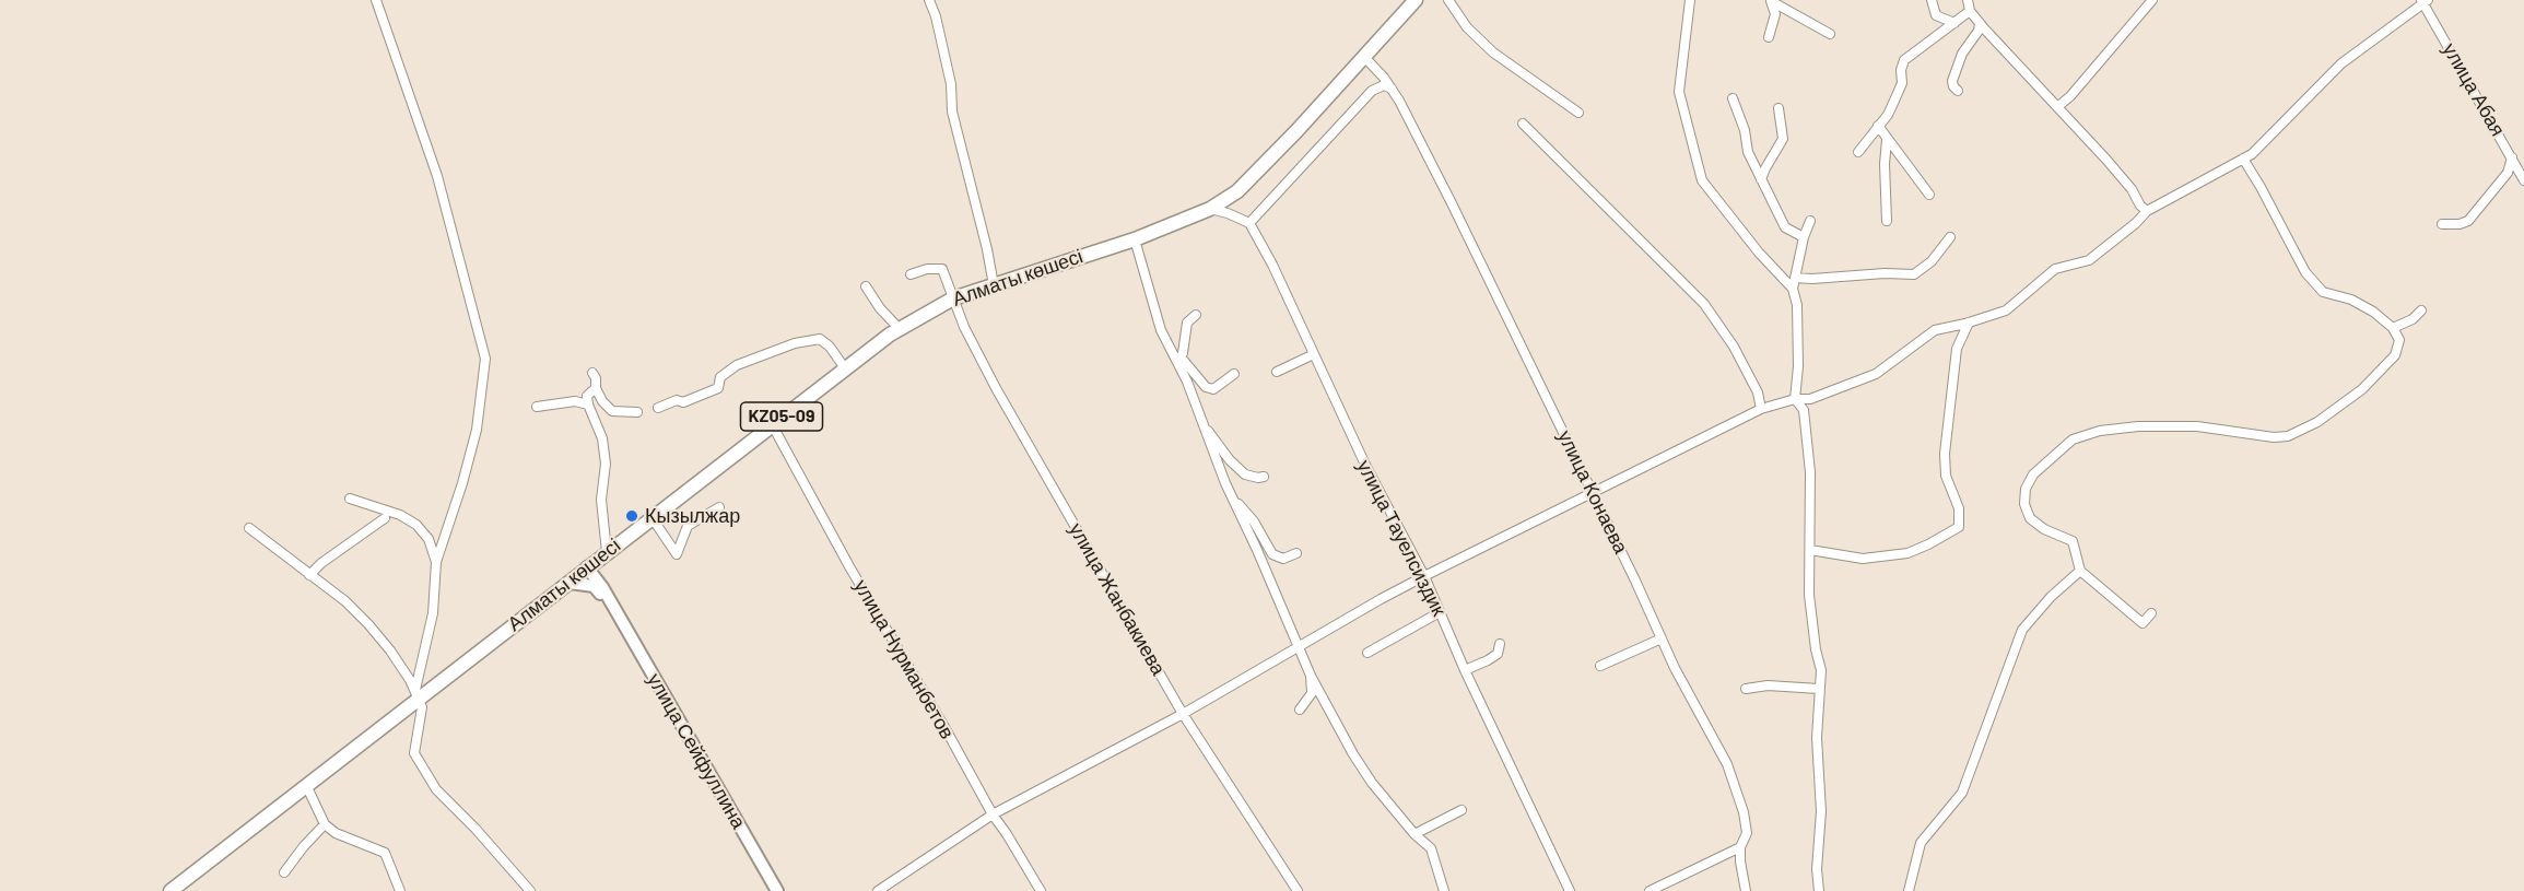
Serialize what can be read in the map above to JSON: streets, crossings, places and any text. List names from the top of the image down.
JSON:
{
  "streets": {
    "main road": ["Алматы көшесі", "KZ05-09"],
    "street": [
      "улица Абая",
      "улица Конаева",
      "улица Тауелсиздик",
      "улица Жанбакиева",
      "улица Нурманбетов",
      "улица Сейфуллина"
    ]
  },
  "crossings": [
    ["Алматы көшесі", "улица Конаева"],
    ["Алматы көшесі", "улица Жанбакиева"],
    ["Алматы көшесі", "улица Нурманбетов"],
    ["Алматы көшесі", "улица Сейфуллина"]
  ],
  "places": ["Кызылжар"]
}
